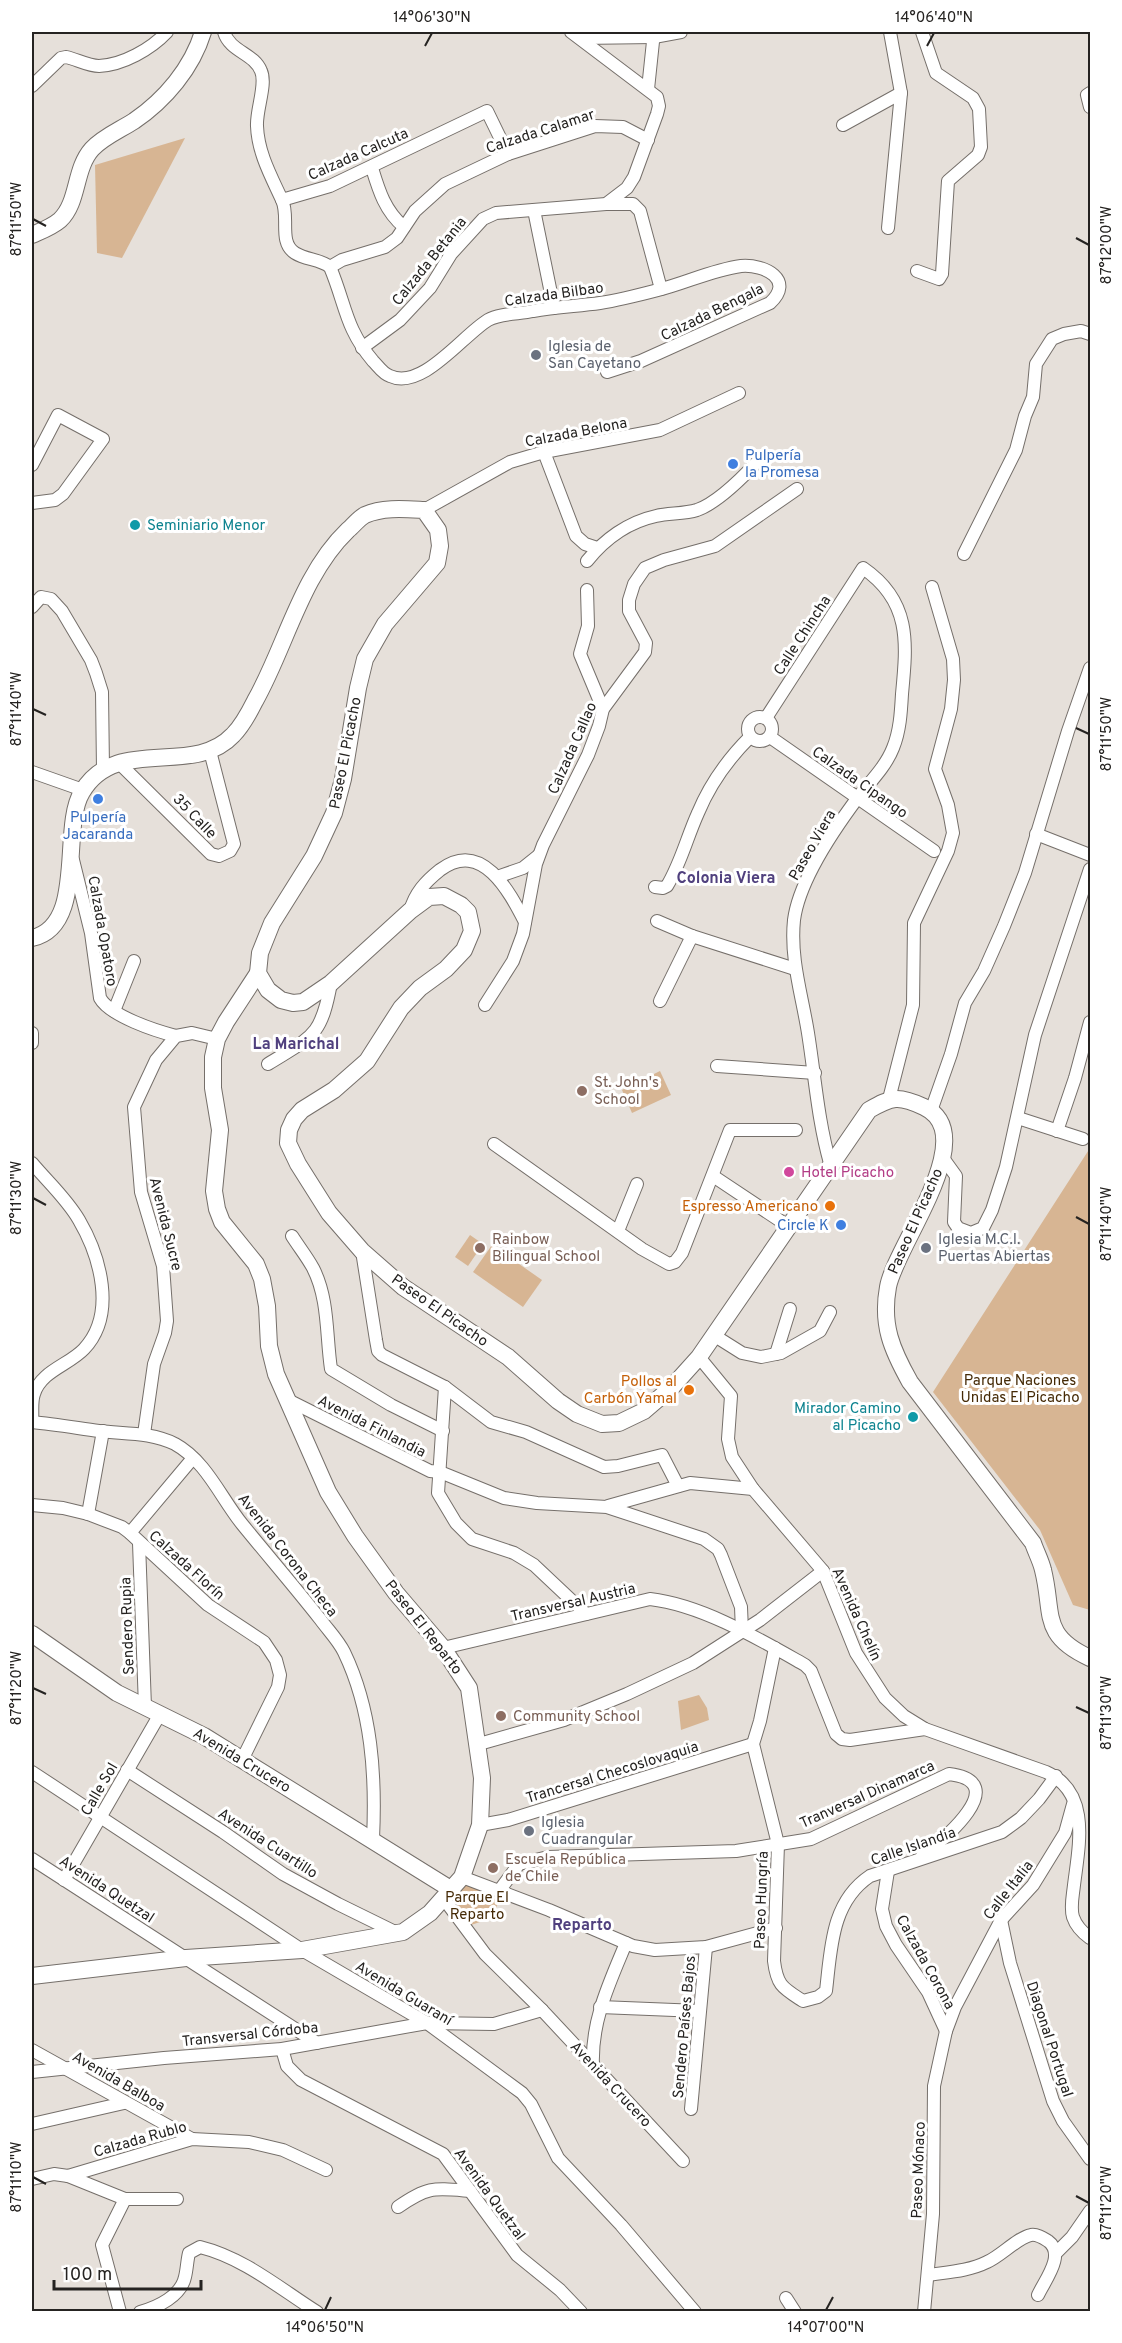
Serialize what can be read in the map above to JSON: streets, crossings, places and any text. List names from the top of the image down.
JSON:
{
  "streets": {
    "street": [
      "Calzada Calamar",
      "Calzada Calcuta",
      "Calzada Betania",
      "Calzada Bilbao",
      "Calzada Bengala",
      "Calzada Belona",
      "Calle Chincha",
      "Calzada Callao",
      "Paseo El Picacho",
      "Calzada Cipango",
      "35 Calle",
      "Paseo Viera",
      "Calzada Opatoro",
      "Avenida Sucre",
      "Avenida Finlandia",
      "Avenida Corona Checa",
      "Calzada Florín",
      "Transversal Austria",
      "Avenida Chelín",
      "Sendero Rupia",
      "Paseo El Reparto",
      "Avenida Crucero",
      "Trancersal Checoslovaquia",
      "Calle Sol",
      "Tranversal Dinamarca",
      "Avenida Cuartillo",
      "Calle Islandia",
      "Avenida Quetzal",
      "Calle Italia",
      "Paseo Hungría",
      "Calzada Corona",
      "Avenida Guaraní",
      "Sendero Países Bajos",
      "Transversal Córdoba",
      "Diagonal Portugal",
      "Avenida Balboa",
      "Calzada Rublo",
      "Paseo Mónaco"
    ]
  },
  "crossings": [
    ["Calzada Calamar", "Calzada Calcuta"],
    ["Calzada Calamar", "Calzada Bilbao"],
    ["Calzada Betania", "Calzada Bilbao"],
    ["Calzada Bilbao", "Calzada Bengala"],
    ["Calzada Belona", "Paseo El Picacho"],
    ["Calle Chincha", "Calzada Cipango"],
    ["Calle Chincha", "Paseo Viera"],
    ["Paseo El Picacho", "Paseo Viera"],
    ["Paseo El Picacho", "Avenida Chelín"],
    ["Paseo El Picacho", "Paseo El Reparto"],
    ["Calzada Cipango", "Paseo Viera"],
    ["Avenida Sucre", "Avenida Corona Checa"],
    ["Avenida Finlandia", "Transversal Austria"],
    ["Avenida Finlandia", "Paseo El Reparto"],
    ["Avenida Corona Checa", "Avenida Crucero"],
    ["Calzada Florín", "Sendero Rupia"],
    ["Calzada Florín", "Avenida Crucero"],
    ["Transversal Austria", "Paseo El Reparto"],
    ["Avenida Chelín", "Calle Islandia"],
    ["Sendero Rupia", "Avenida Crucero"],
    ["Sendero Rupia", "Calle Sol"],
    ["Paseo El Reparto", "Avenida Crucero"],
    ["Paseo El Reparto", "Trancersal Checoslovaquia"],
    ["Avenida Crucero", "Calle Sol"],
    ["Avenida Crucero", "Transversal Córdoba"],
    ["Trancersal Checoslovaquia", "Paseo Hungría"],
    ["Calle Sol", "Avenida Cuartillo"],
    ["Calle Sol", "Avenida Quetzal"],
    ["Calle Sol", "Avenida Guaraní"],
    ["Tranversal Dinamarca", "Calle Islandia"],
    ["Tranversal Dinamarca", "Paseo Hungría"],
    ["Calle Islandia", "Paseo Hungría"],
    ["Calle Islandia", "Calzada Corona"],
    ["Avenida Quetzal", "Transversal Córdoba"],
    ["Calle Italia", "Calzada Corona"],
    ["Calle Italia", "Diagonal Portugal"],
    ["Calle Italia", "Paseo Mónaco"],
    ["Calzada Corona", "Paseo Mónaco"],
    ["Avenida Guaraní", "Transversal Córdoba"],
    ["Transversal Córdoba", "Avenida Balboa"],
    ["Avenida Balboa", "Calzada Rublo"]
  ],
  "districts": ["Colonia Viera", "La Marichal", "Reparto"],
  "parks": ["Parque Naciones Unidas El Picacho", "Parque El Reparto"],
  "places": [
    "Iglesia de San Cayetano",
    "Pulpería la Promesa",
    "Seminiario Menor",
    "Pulpería Jacaranda",
    "St. John's School",
    "Hotel Picacho",
    "Espresso Americano",
    "Circle K",
    "Rainbow Bilingual School",
    "Iglesia M.C.I. Puertas Abiertas",
    "Pollos al Carbón Yamal",
    "Mirador Camino al Picacho",
    "Community School",
    "Iglesia Cuadrangular",
    "Escuela República de Chile"
  ],
  "scale_bar": "100 m",
  "coordinates": [
    "14°06'30\"N",
    "14°06'40\"N",
    "87°11'50\"W",
    "87°12'00\"W",
    "87°11'40\"W",
    "87°11'30\"W",
    "87°11'20\"W",
    "87°11'10\"W",
    "14°06'50\"N",
    "14°07'00\"N"
  ]
}
